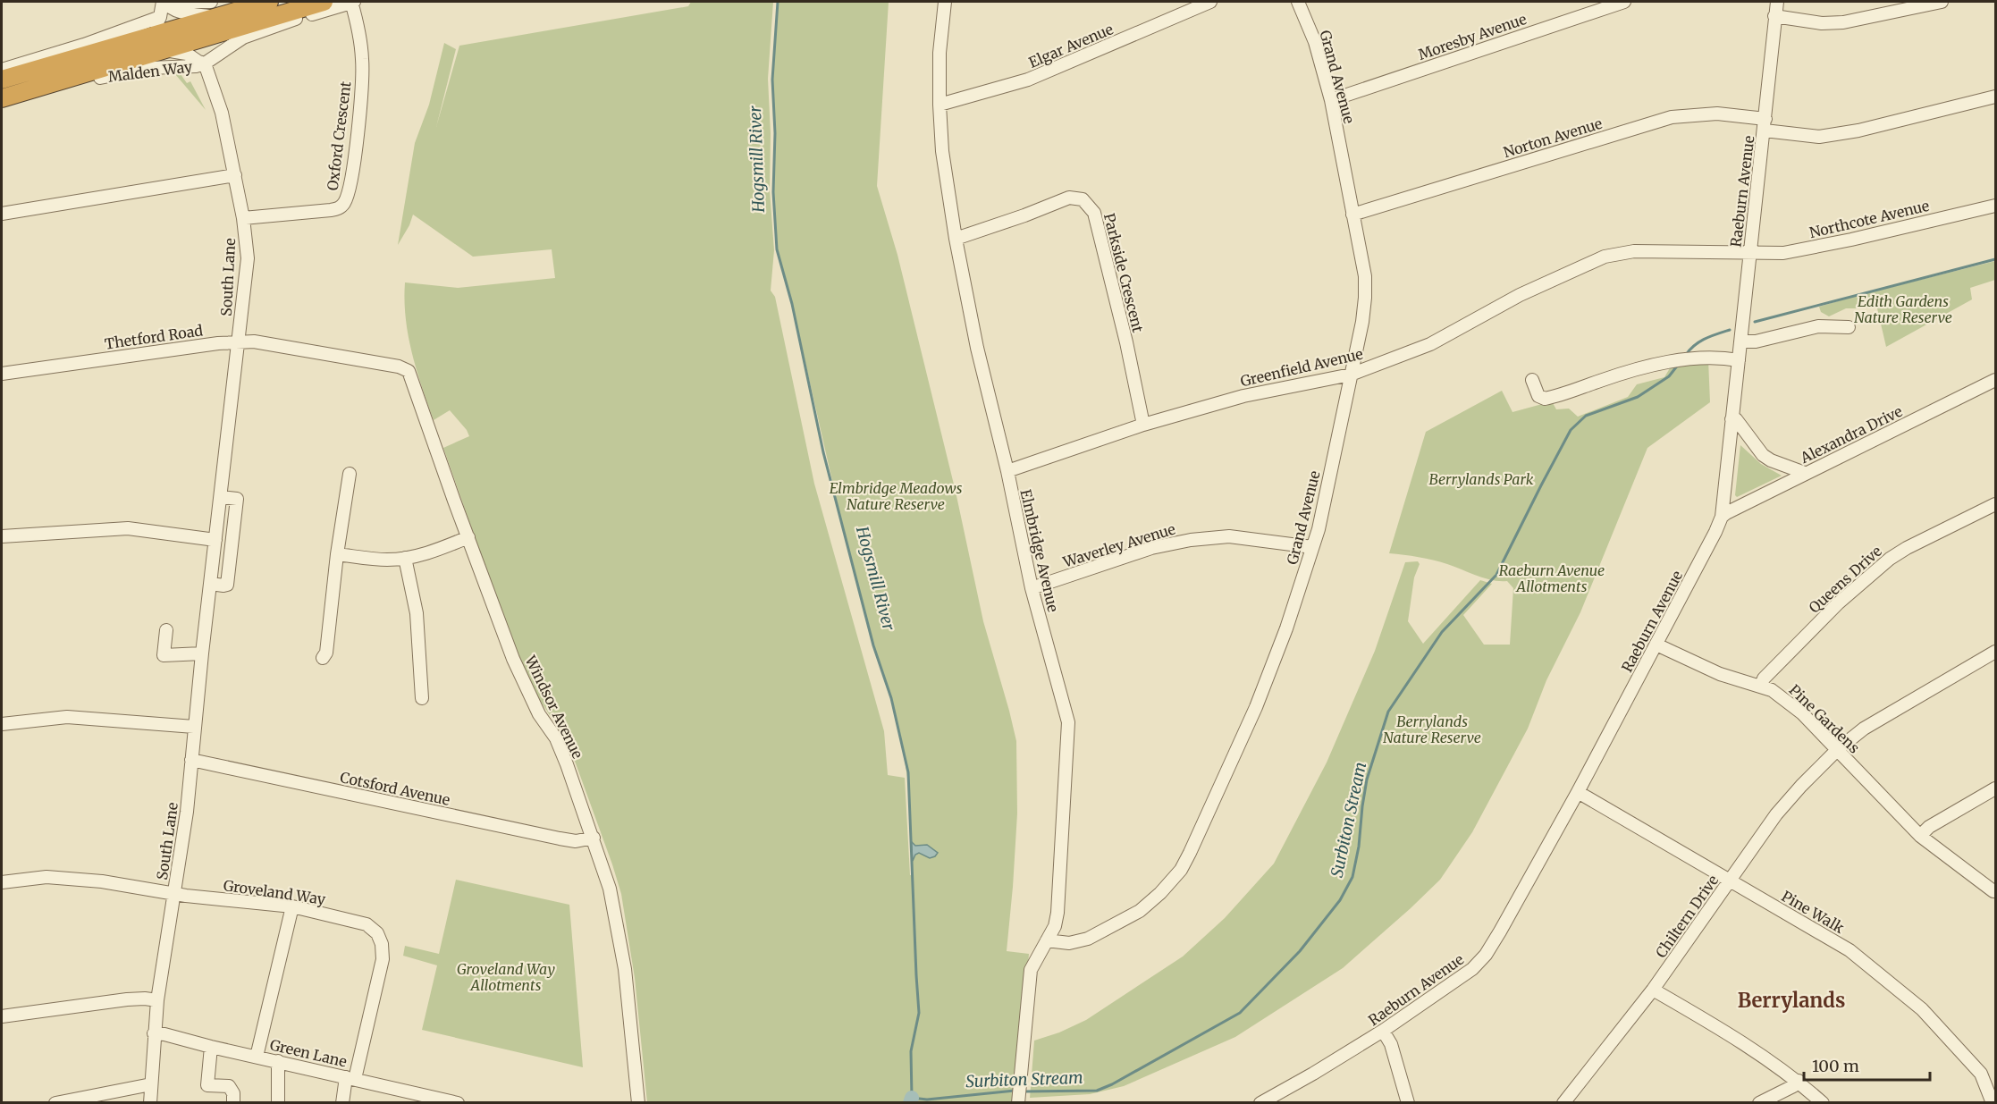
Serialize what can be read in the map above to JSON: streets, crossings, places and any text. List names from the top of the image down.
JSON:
{
  "streets": {
    "highway": ["Malden Way"],
    "street": [
      "Moresby Avenue",
      "Elgar Avenue",
      "Grand Avenue",
      "Oxford Crescent",
      "Norton Avenue",
      "Raeburn Avenue",
      "Northcote Avenue",
      "Parkside Crescent",
      "South Lane",
      "Thetford Road",
      "Greenfield Avenue",
      "Alexandra Drive",
      "Waverley Avenue",
      "Elmbridge Avenue",
      "Queens Drive",
      "Windsor Avenue",
      "Pine Gardens",
      "Cotsford Avenue",
      "Groveland Way",
      "Pine Walk",
      "Chiltern Drive",
      "Green Lane"
    ]
  },
  "crossings": [
    ["Moresby Avenue", "Grand Avenue"],
    ["Elgar Avenue", "Elmbridge Avenue"],
    ["Malden Way", "Oxford Crescent"],
    ["Malden Way", "South Lane"],
    ["Grand Avenue", "Norton Avenue"],
    ["Grand Avenue", "Greenfield Avenue"],
    ["Grand Avenue", "Waverley Avenue"],
    ["Grand Avenue", "Elmbridge Avenue"],
    ["Oxford Crescent", "South Lane"],
    ["Norton Avenue", "Raeburn Avenue"],
    ["Raeburn Avenue", "Northcote Avenue"],
    ["Raeburn Avenue", "Greenfield Avenue"],
    ["Raeburn Avenue", "Alexandra Drive"],
    ["Raeburn Avenue", "Pine Gardens"],
    ["Raeburn Avenue", "Pine Walk"],
    ["Northcote Avenue", "Greenfield Avenue"],
    ["Parkside Crescent", "Greenfield Avenue"],
    ["Parkside Crescent", "Elmbridge Avenue"],
    ["South Lane", "Thetford Road"],
    ["South Lane", "Cotsford Avenue"],
    ["South Lane", "Groveland Way"],
    ["South Lane", "Green Lane"],
    ["Thetford Road", "Windsor Avenue"],
    ["Greenfield Avenue", "Elmbridge Avenue"],
    ["Waverley Avenue", "Elmbridge Avenue"],
    ["Queens Drive", "Pine Gardens"],
    ["Windsor Avenue", "Cotsford Avenue"],
    ["Pine Gardens", "Chiltern Drive"],
    ["Groveland Way", "Green Lane"],
    ["Pine Walk", "Chiltern Drive"]
  ],
  "districts": ["Berrylands"],
  "water": ["Hogsmill River", "Surbiton Stream"],
  "parks": [
    "Edith Gardens Nature Reserve",
    "Berrylands Park",
    "Elmbridge Meadows Nature Reserve",
    "Raeburn Avenue Allotments",
    "Berrylands Nature Reserve",
    "Groveland Way Allotments"
  ],
  "scale_bar": "100 m"
}
